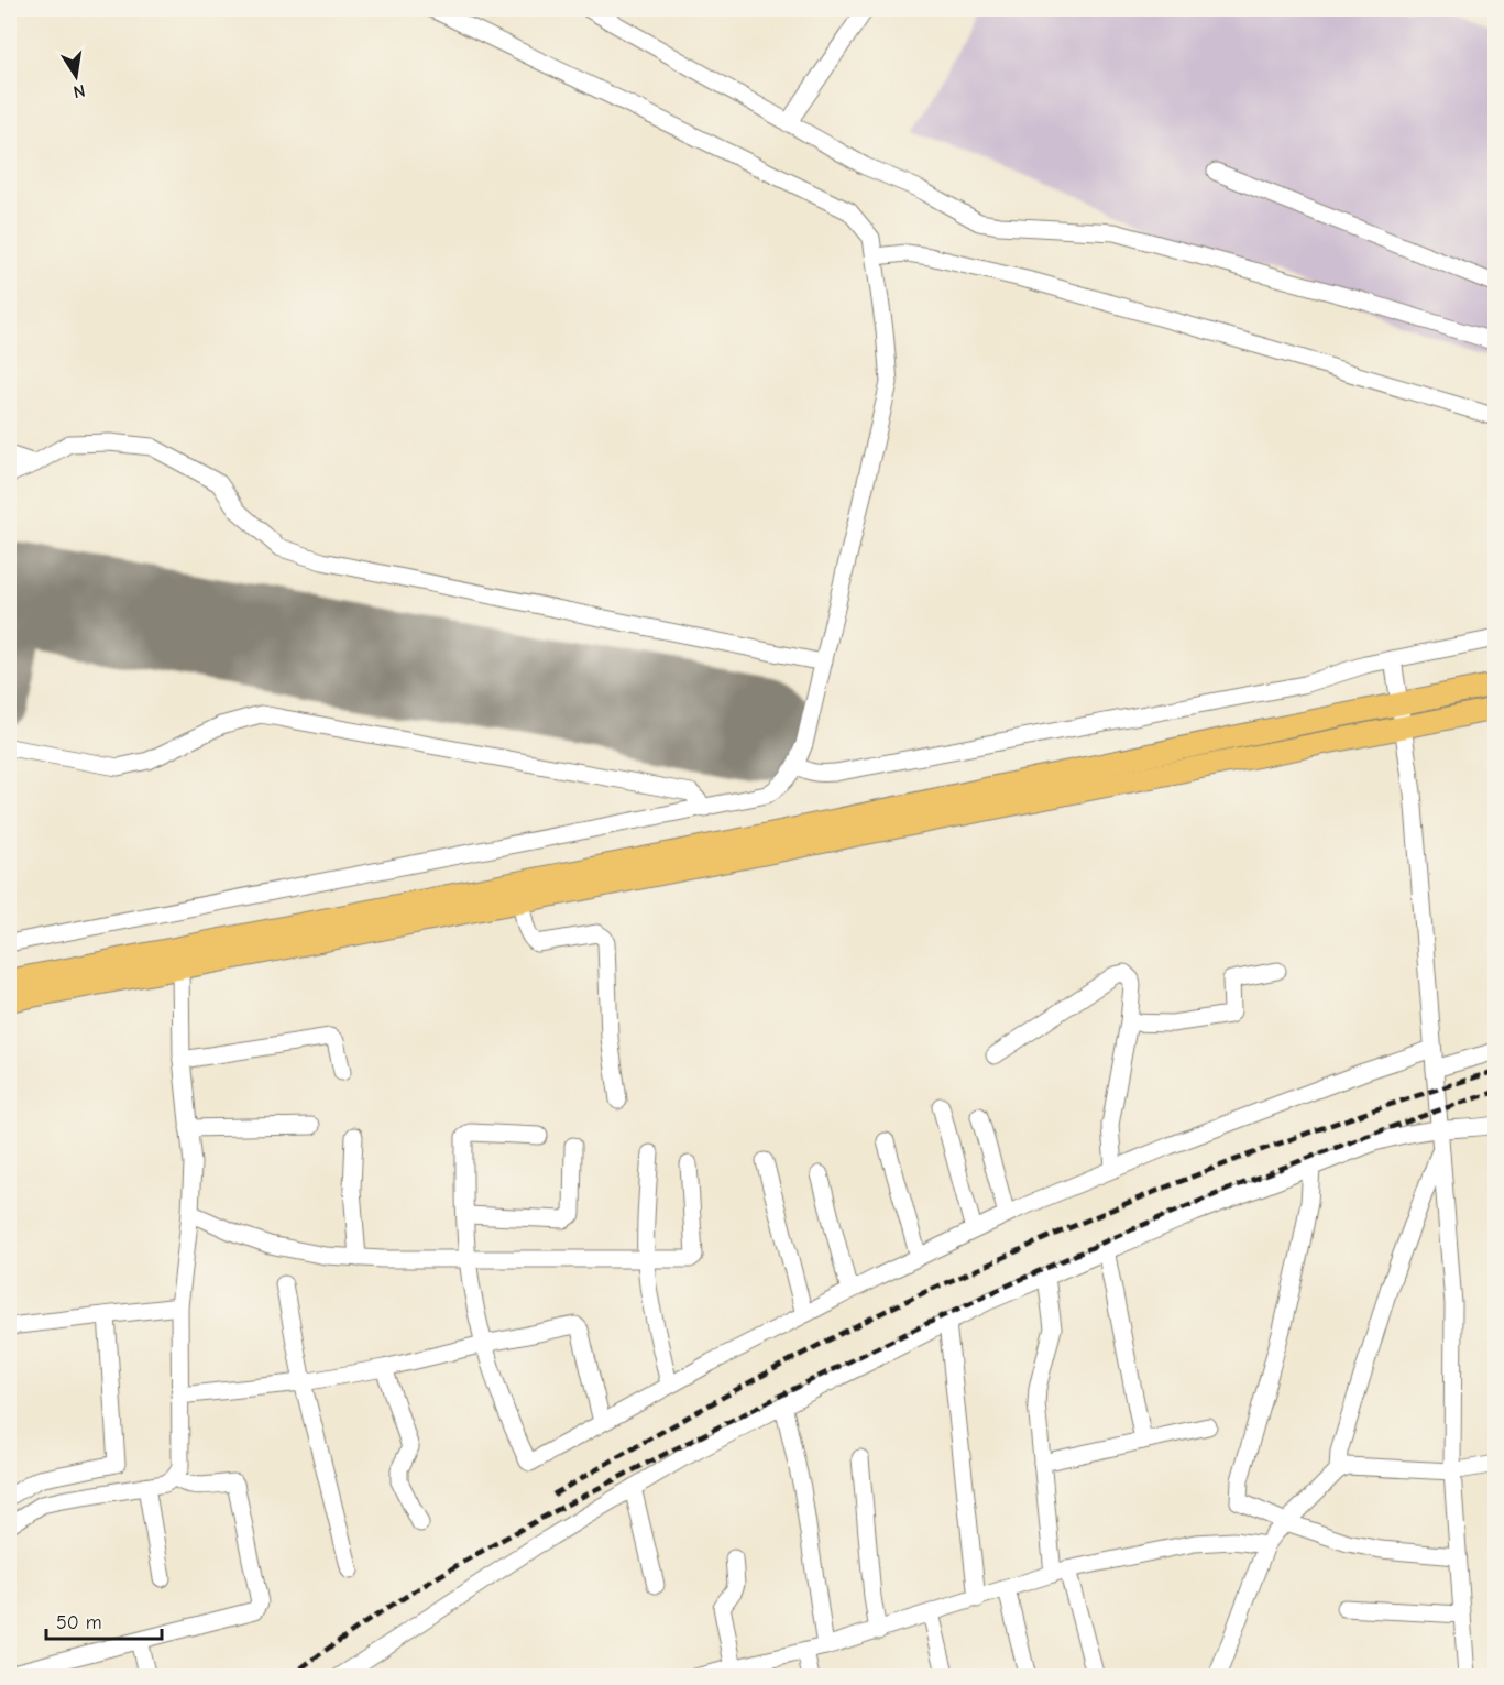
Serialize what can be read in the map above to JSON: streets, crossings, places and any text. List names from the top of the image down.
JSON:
{
  "scale_bar": "50 m",
  "north": "bottom"
}
